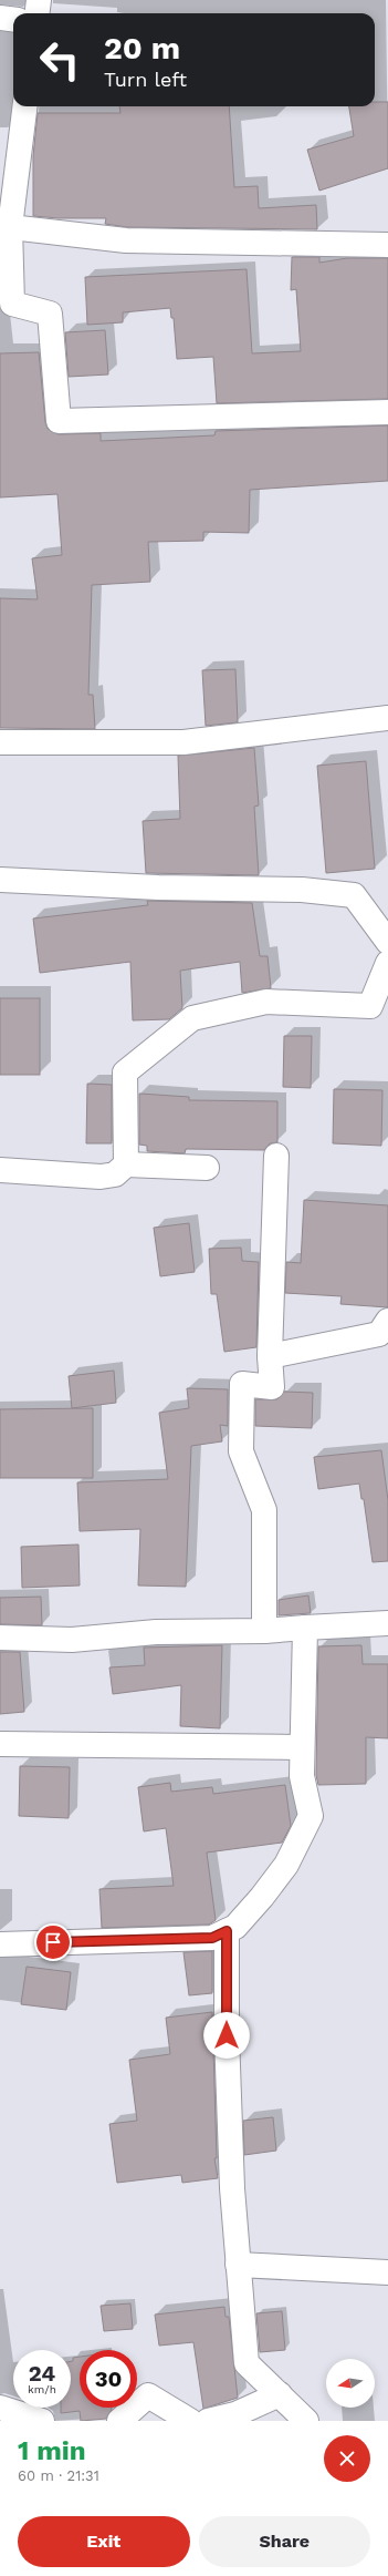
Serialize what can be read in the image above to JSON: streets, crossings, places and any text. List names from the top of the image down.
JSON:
{
  "north": "left",
  "page": {
    "turn": ["20 m", "Turn left"],
    "speed": "24 km/h",
    "limit": "30",
    "heading": ["1 min", "60 m · 21:31"],
    "buttons": ["Exit", "Share"]
  }
}
